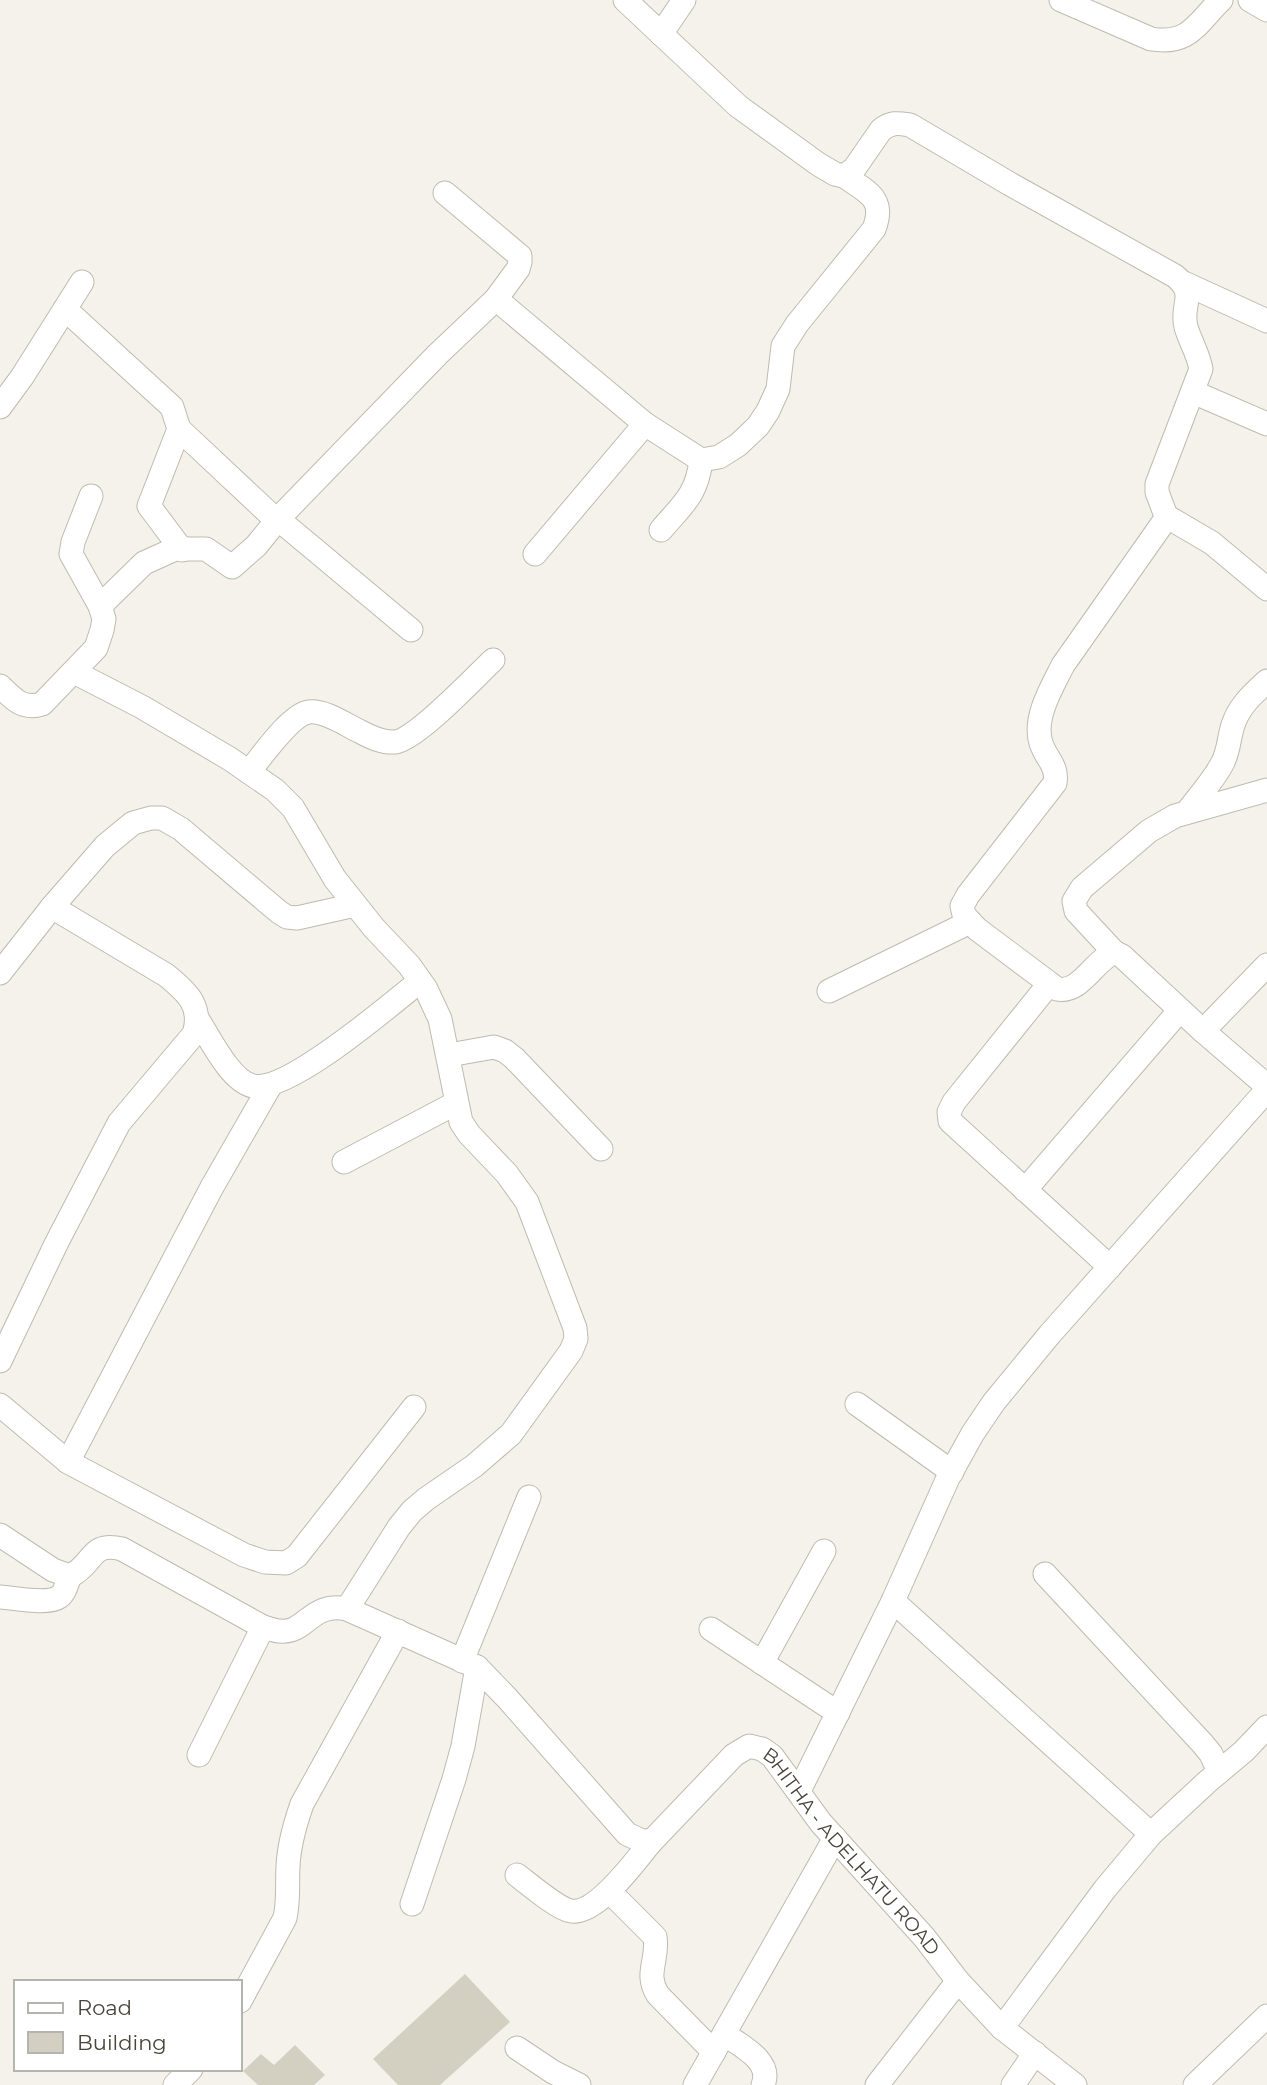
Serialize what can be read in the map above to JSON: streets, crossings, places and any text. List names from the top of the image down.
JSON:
{
  "streets": {
    "street": ["BHITHA - ADELHATU ROAD"]
  },
  "legend": ["Road", "Building"]
}
